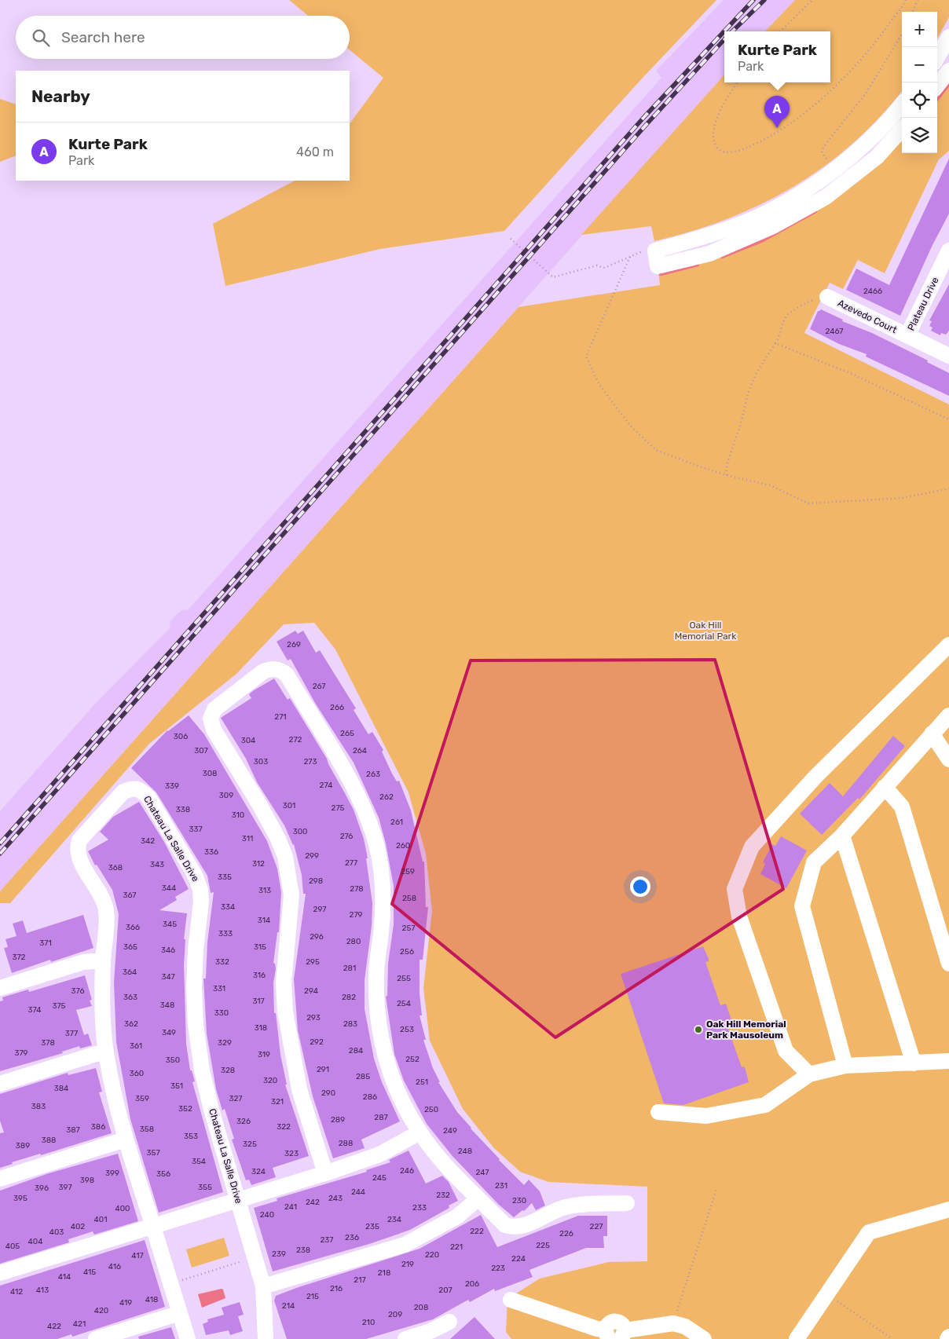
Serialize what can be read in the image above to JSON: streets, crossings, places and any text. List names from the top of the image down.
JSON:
{
  "streets": {
    "street": ["Plateau Drive", "Azevedo Court", "Chateau La Salle Drive"]
  },
  "crossings": [
    ["Plateau Drive", "Azevedo Court"]
  ],
  "parks": ["Oak Hill Memorial Park"],
  "places": ["Oak Hill Memorial Park Mausoleum"],
  "house_numbers": [
    "2466",
    "2467",
    "269",
    "267",
    "266",
    "271",
    "265",
    "306",
    "272",
    "304",
    "307",
    "264",
    "303",
    "273",
    "308",
    "263",
    "274",
    "339",
    "309",
    "262",
    "301",
    "275",
    "338",
    "310",
    "261",
    "337",
    "300",
    "276",
    "311",
    "342",
    "260",
    "336",
    "299",
    "277",
    "312",
    "343",
    "368",
    "259",
    "335",
    "298",
    "344",
    "278",
    "313",
    "367",
    "258",
    "334",
    "297",
    "279",
    "314",
    "345",
    "366",
    "257",
    "333",
    "296",
    "280",
    "371",
    "365",
    "315",
    "346",
    "256",
    "372",
    "332",
    "295",
    "281",
    "364",
    "316",
    "347",
    "255",
    "331",
    "376",
    "294",
    "363",
    "282",
    "317",
    "254",
    "348",
    "375",
    "374",
    "330",
    "293",
    "362",
    "283",
    "318",
    "253",
    "349",
    "377",
    "292",
    "378",
    "329",
    "361",
    "284",
    "379",
    "319",
    "252",
    "350",
    "291",
    "328",
    "360",
    "285",
    "320",
    "251",
    "351",
    "384",
    "290",
    "286",
    "359",
    "327",
    "321",
    "383",
    "352",
    "250",
    "287",
    "289",
    "326",
    "386",
    "322",
    "358",
    "387",
    "249",
    "353",
    "388",
    "288",
    "325",
    "389",
    "248",
    "357",
    "323",
    "354",
    "246",
    "324",
    "247",
    "399",
    "356",
    "245",
    "398",
    "231",
    "397",
    "355",
    "396",
    "244",
    "232",
    "395",
    "243",
    "230",
    "242",
    "241",
    "233",
    "400",
    "240",
    "401",
    "234",
    "402",
    "235",
    "227",
    "222",
    "403",
    "226",
    "236",
    "237",
    "404",
    "225",
    "405",
    "221",
    "238",
    "239",
    "220",
    "417",
    "224",
    "219",
    "416",
    "223",
    "415",
    "218",
    "414",
    "217",
    "206",
    "216",
    "413",
    "207",
    "412",
    "215",
    "418",
    "419",
    "214",
    "208",
    "420",
    "209",
    "210",
    "421",
    "422"
  ],
  "page": {
    "map_buttons": ["+", "−"],
    "search": "Search here",
    "popup": ["Kurte Park", "Park"],
    "heading": "Nearby",
    "pins": "A",
    "list": [
      {
        "mark": "A",
        "name": "Kurte Park",
        "note": "Park",
        "value": "460 m"
      }
    ]
  }
}
